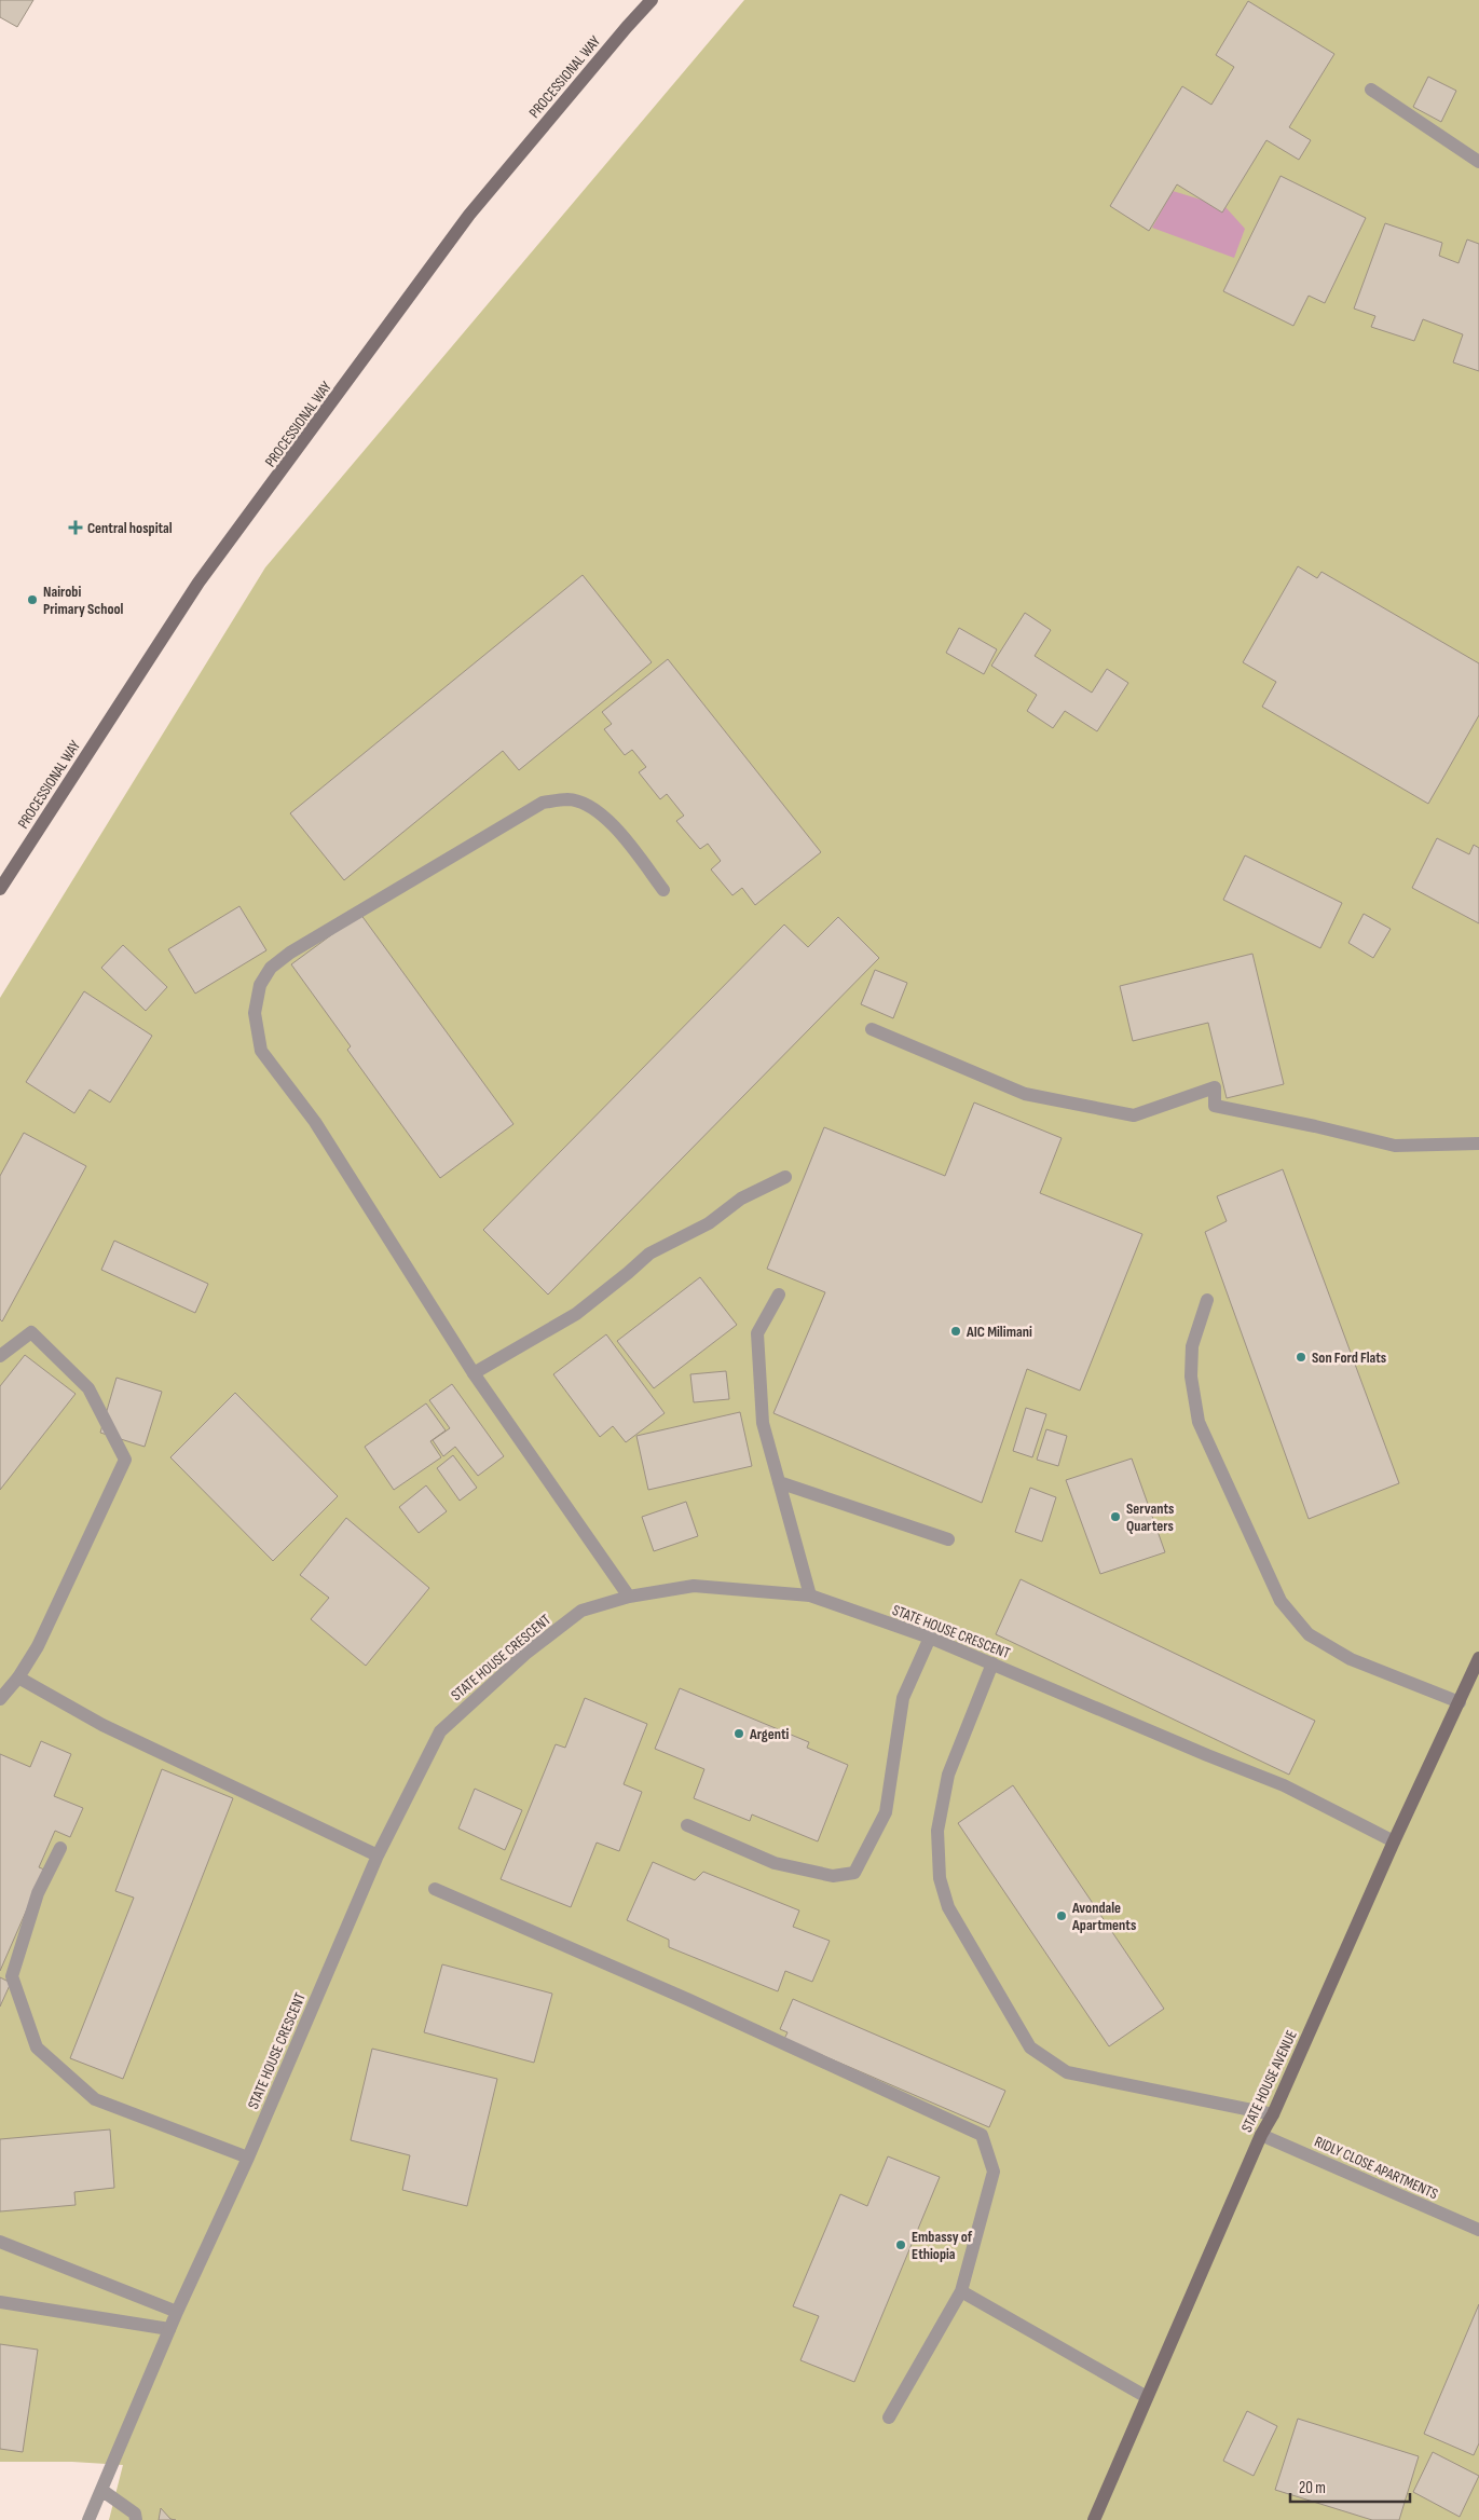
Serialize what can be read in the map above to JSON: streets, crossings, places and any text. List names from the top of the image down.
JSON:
{
  "streets": {
    "street": [
      "PROCESSIONAL WAY",
      "STATE HOUSE CRESCENT",
      "STATE HOUSE AVENUE",
      "RIDLY CLOSE APARTMENTS"
    ]
  },
  "crossings": [
    ["STATE HOUSE CRESCENT", "STATE HOUSE AVENUE"],
    ["STATE HOUSE AVENUE", "RIDLY CLOSE APARTMENTS"]
  ],
  "places": {
    "health": ["Central hospital"],
    "other": [
      "Nairobi Primary School",
      "AIC Milimani",
      "Son Ford Flats",
      "Servants Quarters",
      "Argenti",
      "Avondale Apartments",
      "Embassy of Ethiopia"
    ]
  },
  "scale_bar": "20 m"
}
